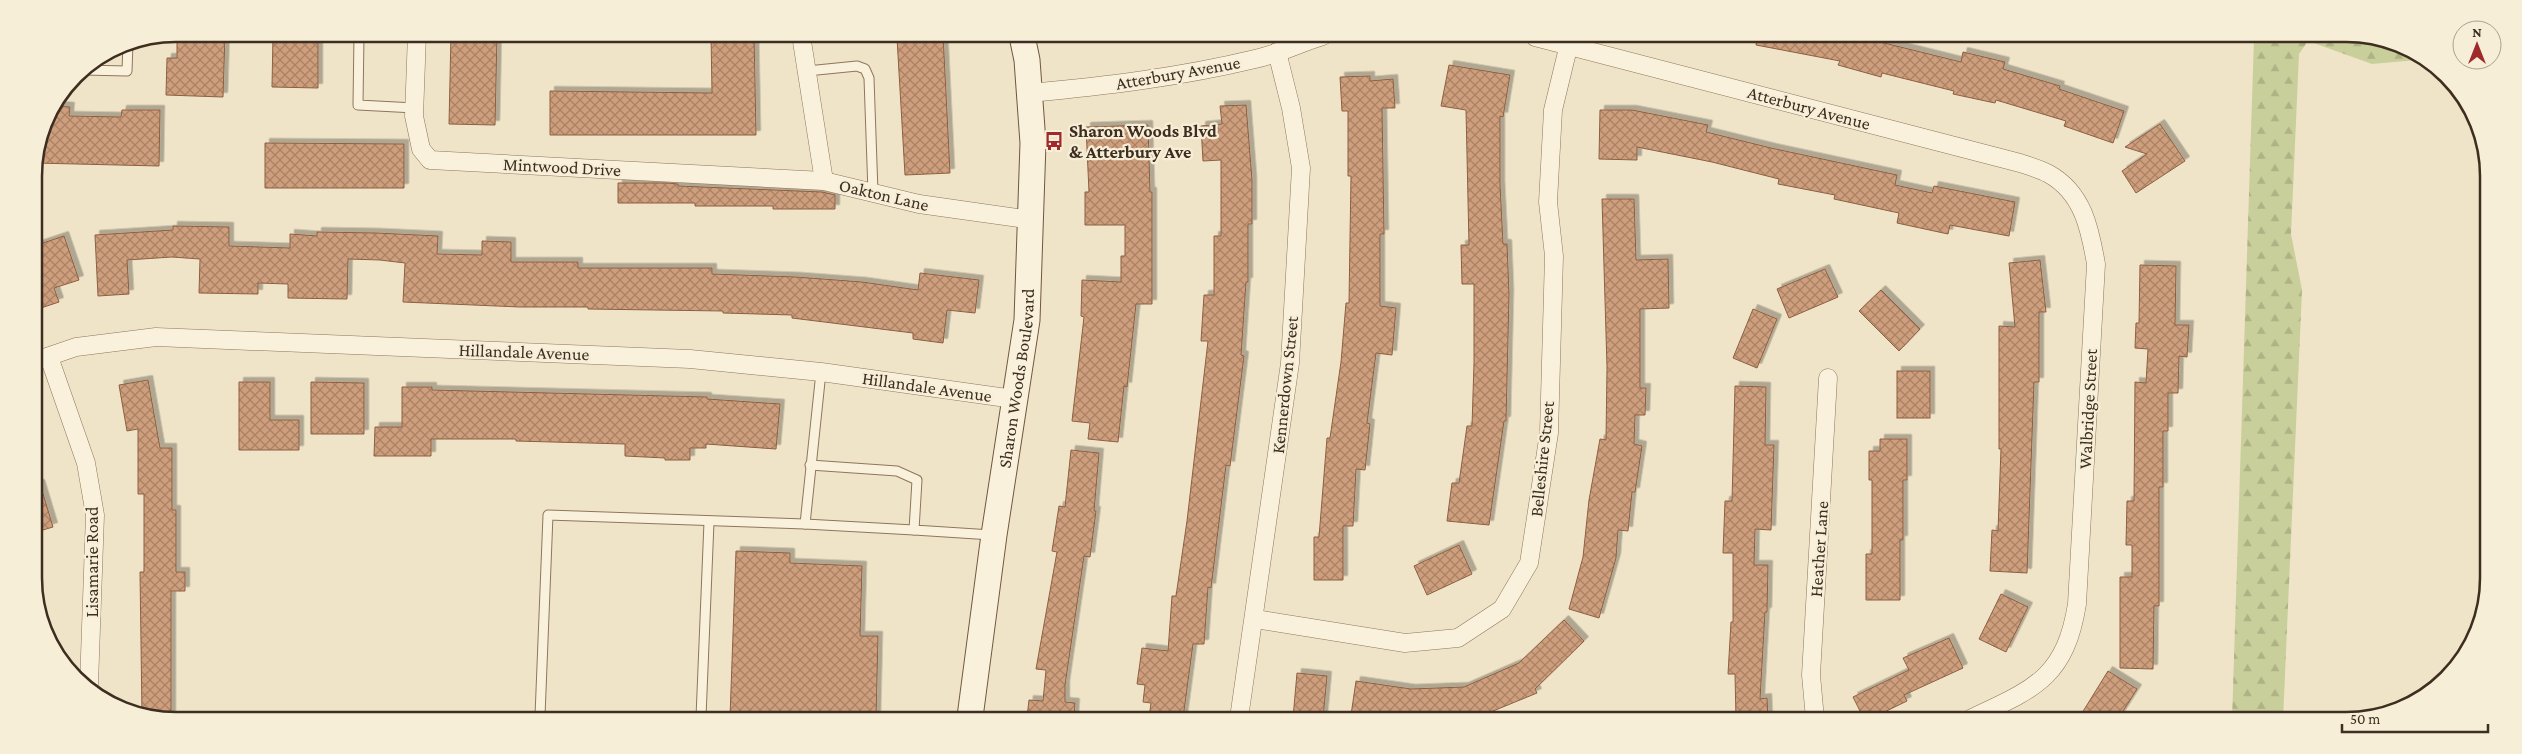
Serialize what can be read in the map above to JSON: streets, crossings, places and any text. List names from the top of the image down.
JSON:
{
  "streets": {
    "street": [
      "Atterbury Avenue",
      "Mintwood Drive",
      "Oakton Lane",
      "Hillandale Avenue",
      "Sharon Woods Boulevard",
      "Kennerdown Street",
      "Walbridge Street",
      "Belleshire Street",
      "Heather Lane",
      "Lisamarie Road"
    ]
  },
  "crossings": [
    ["Atterbury Avenue", "Sharon Woods Boulevard"],
    ["Atterbury Avenue", "Kennerdown Street"],
    ["Atterbury Avenue", "Walbridge Street"],
    ["Atterbury Avenue", "Belleshire Street"],
    ["Mintwood Drive", "Oakton Lane"],
    ["Oakton Lane", "Sharon Woods Boulevard"],
    ["Hillandale Avenue", "Sharon Woods Boulevard"],
    ["Kennerdown Street", "Belleshire Street"]
  ],
  "places": {
    "bus stop": ["Sharon Woods Blvd & Atterbury Ave"]
  },
  "scale_bar": "50 m",
  "north": "top"
}
